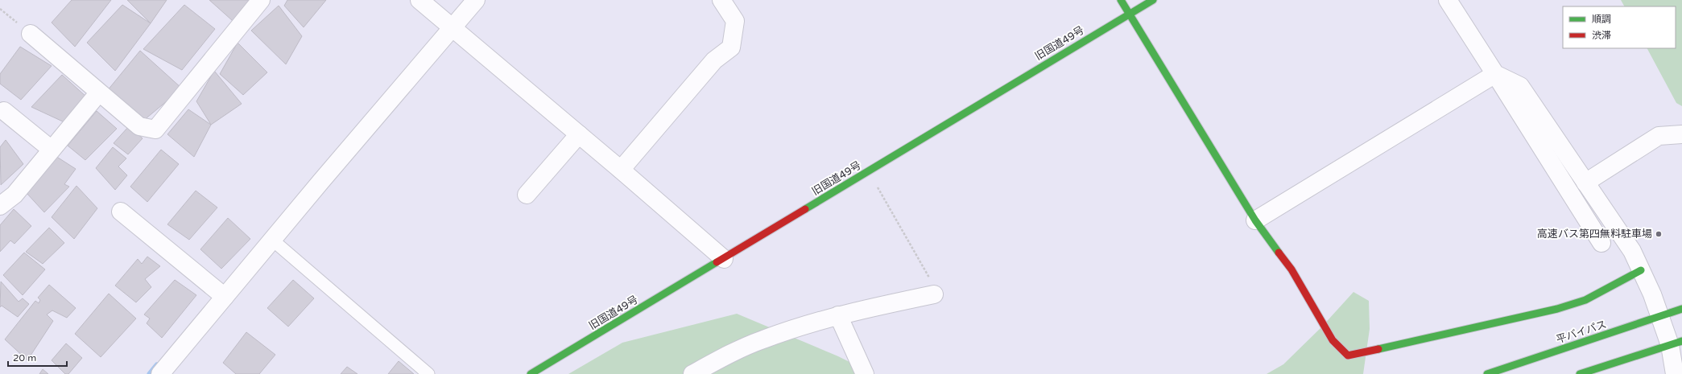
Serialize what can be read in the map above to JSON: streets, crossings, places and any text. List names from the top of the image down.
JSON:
{
  "streets": {
    "main road": ["旧国道49号", "平バイパス"]
  },
  "places": ["高速バス第四無料駐車場"],
  "legend": ["順調", "渋滞"],
  "scale_bar": "20 m"
}
